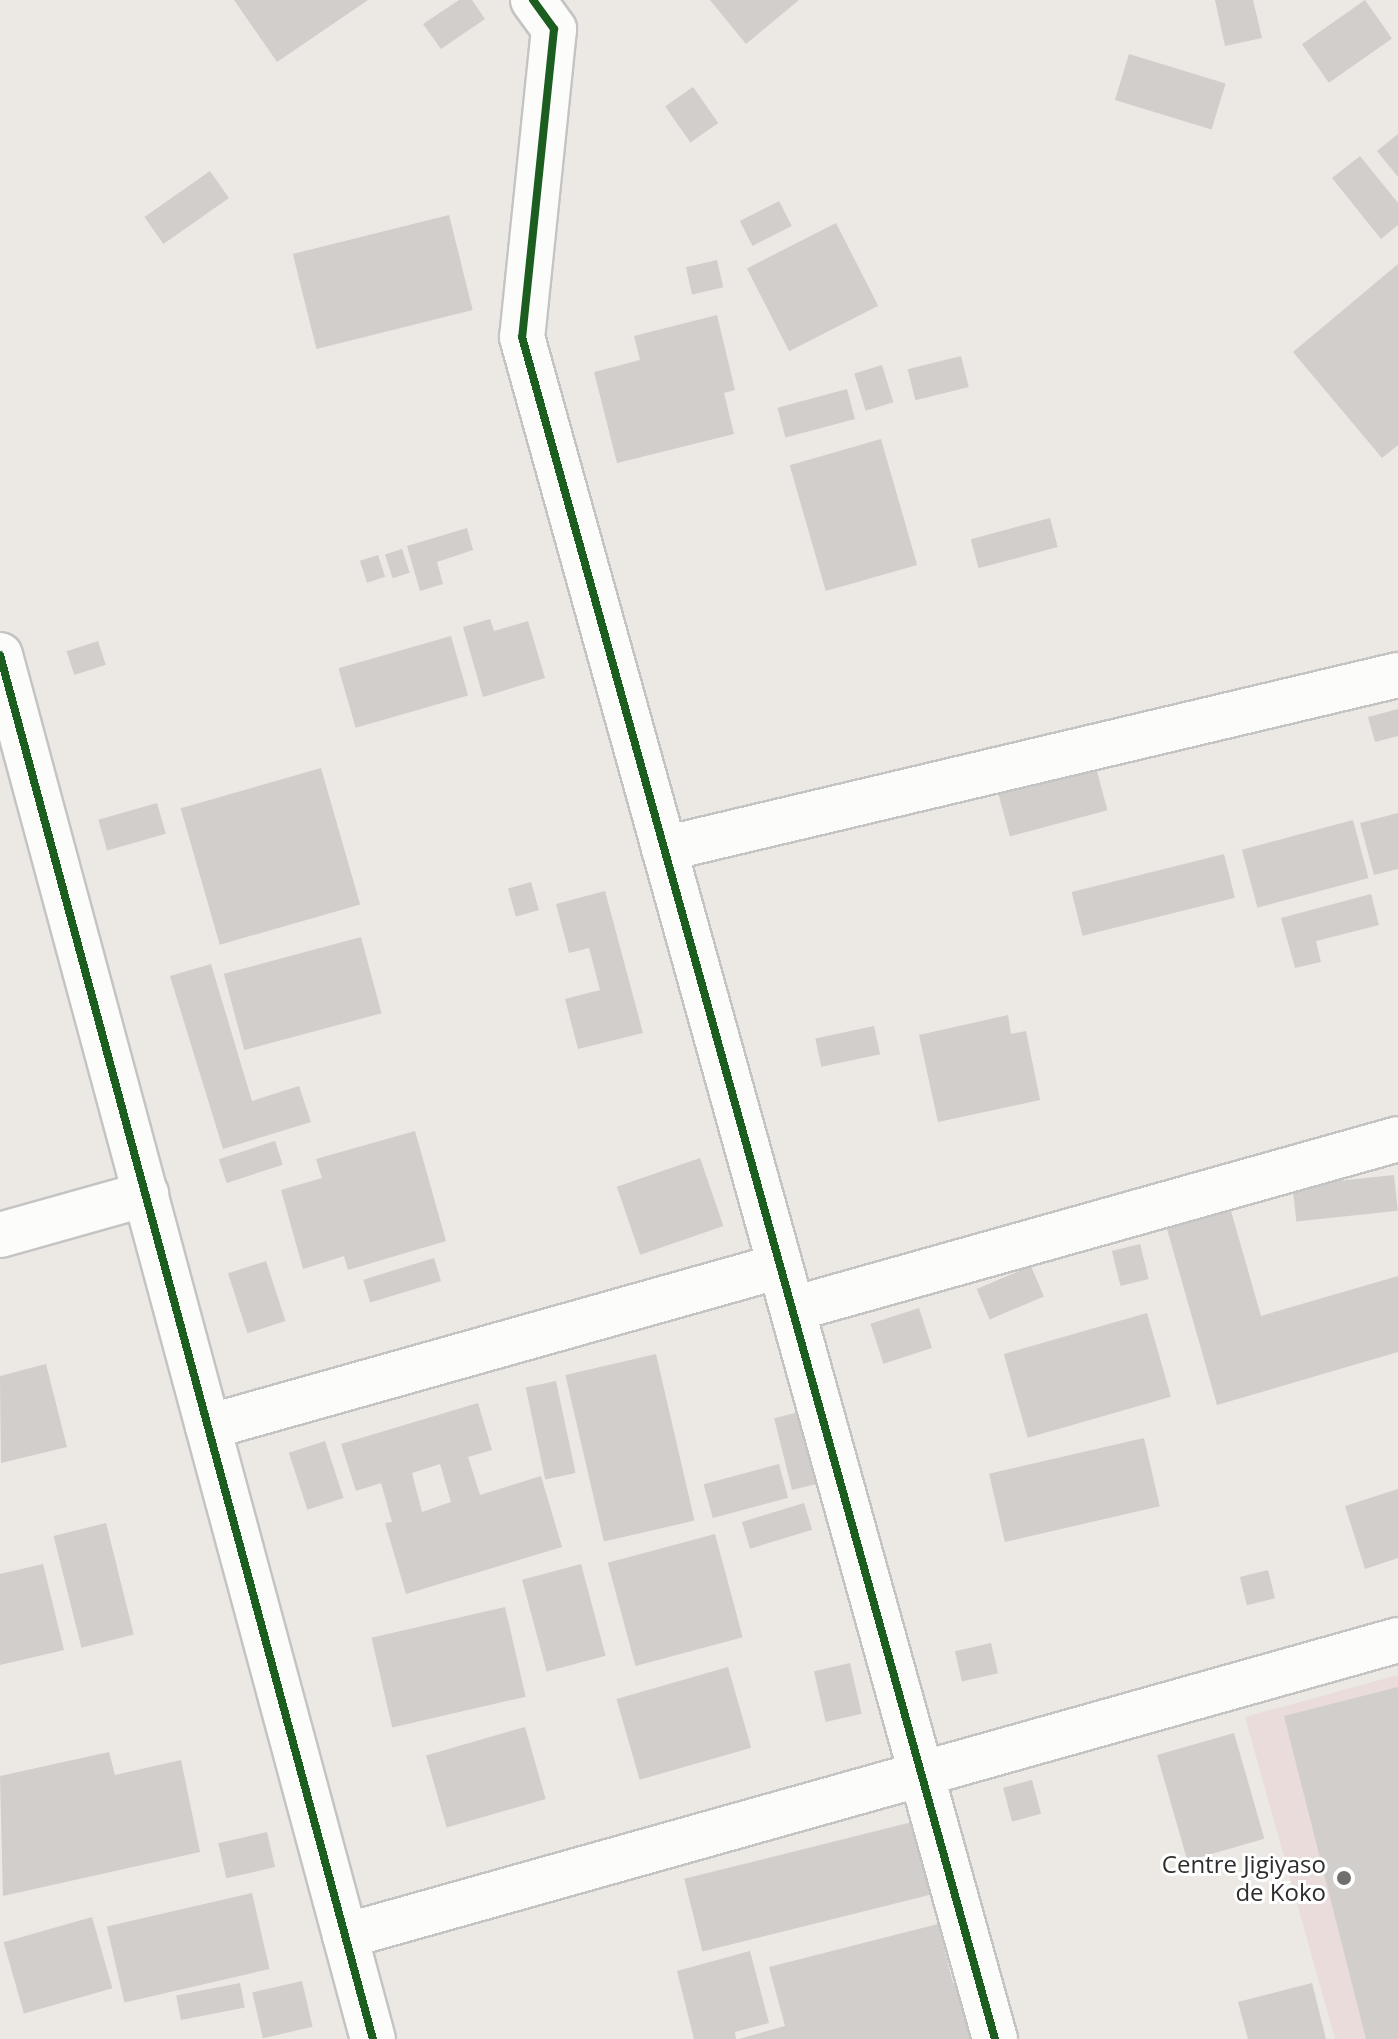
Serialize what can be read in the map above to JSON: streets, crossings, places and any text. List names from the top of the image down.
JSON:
{
  "places": ["Centre Jigiyaso de Koko"]
}
